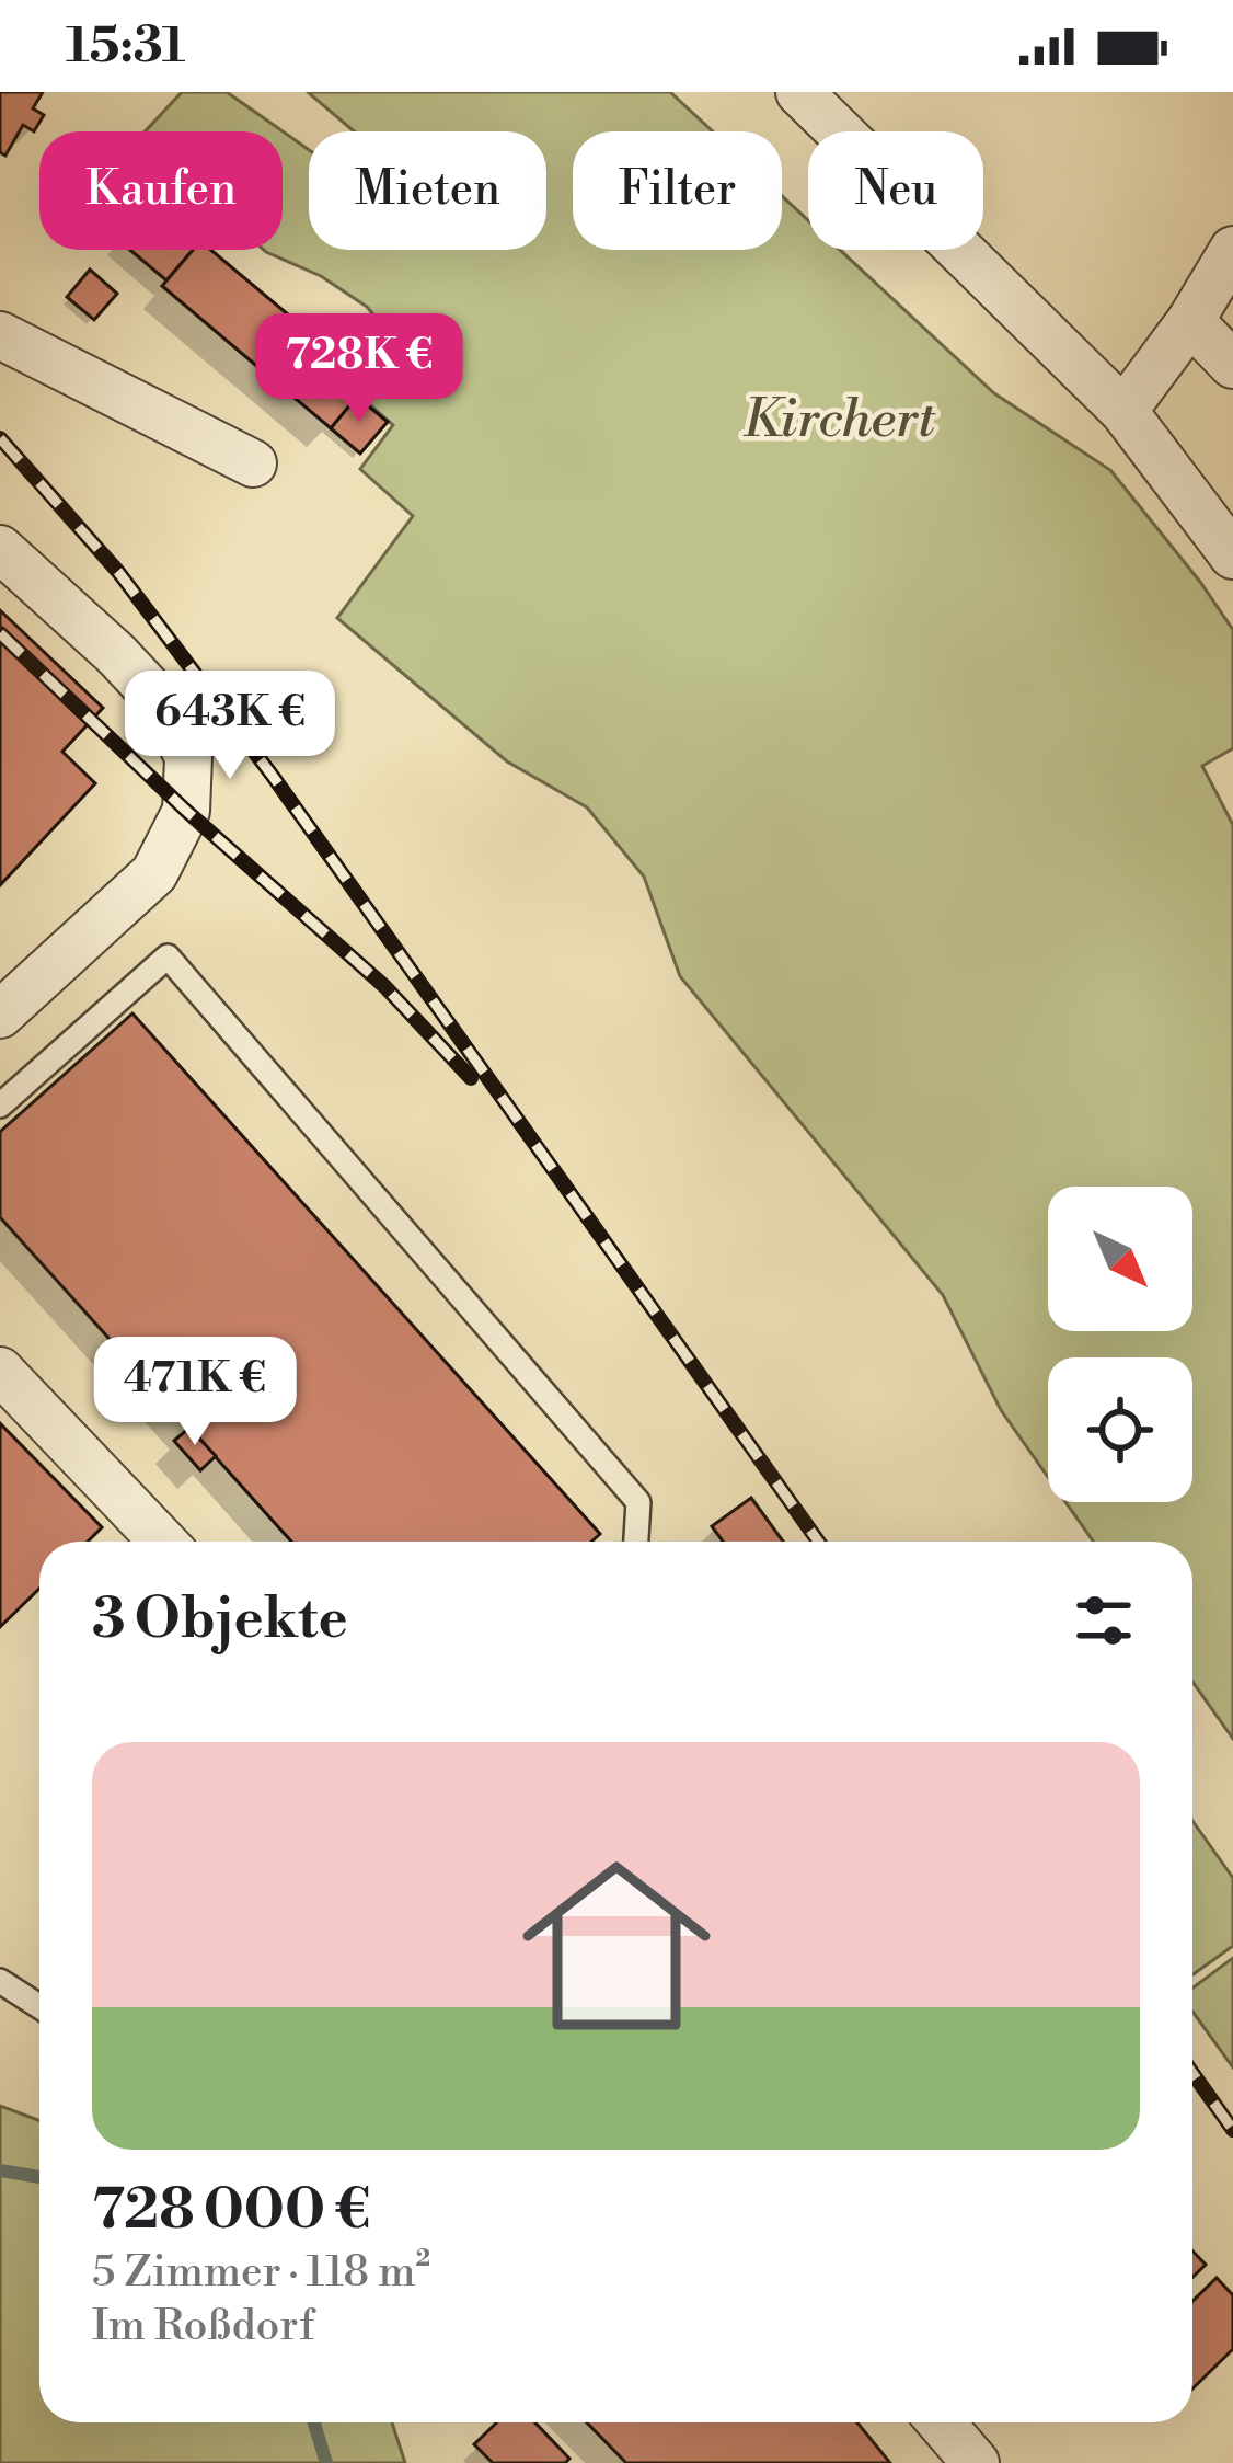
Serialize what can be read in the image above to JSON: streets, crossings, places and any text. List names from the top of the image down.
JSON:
{
  "parks": ["Kirchert"],
  "north": "bottom right",
  "page": {
    "status": "15:31",
    "chip": [
      "Kaufen",
      "Mieten",
      "Filter",
      "Neu"
    ],
    "price": ["728K €", "643K €", "471K €"],
    "heading": "3 Objekte",
    "list": [
      {
        "name": "728 000 €",
        "note": "5 Zimmer · 118 m² · Im Roßdorf"
      }
    ]
  }
}
